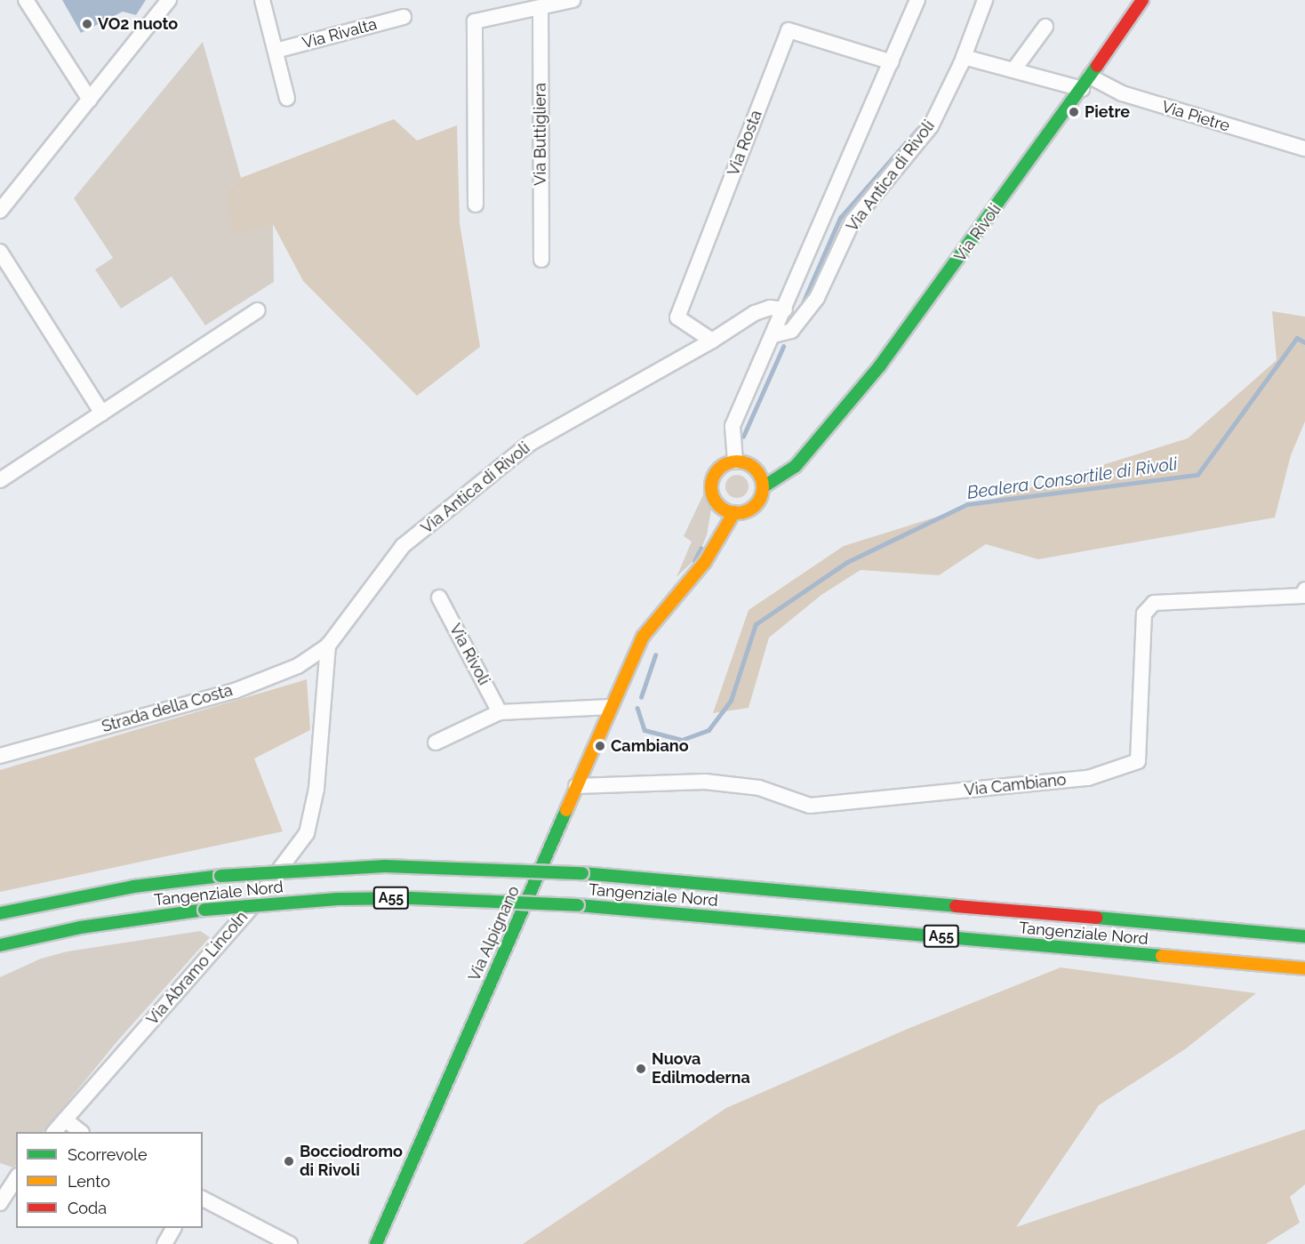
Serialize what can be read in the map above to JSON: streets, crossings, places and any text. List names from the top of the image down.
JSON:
{
  "streets": {
    "main road": [
      "Via Rivoli",
      "Tangenziale Nord",
      "A55",
      "Via Alpignano"
    ],
    "street": [
      "Via Rivalta",
      "Via Pietre",
      "Via Buttigliera",
      "Via Rosta",
      "Via Antica di Rivoli",
      "Strada della Costa",
      "Via Cambiano",
      "Via Abramo Lincoln"
    ]
  },
  "crossings": [
    ["Via Pietre", "Via Rivoli"],
    ["Via Rosta", "Via Antica di Rivoli"],
    ["Via Antica di Rivoli", "Strada della Costa"],
    ["Via Antica di Rivoli", "Via Abramo Lincoln"],
    ["Strada della Costa", "Via Abramo Lincoln"],
    ["Via Cambiano", "Via Alpignano"]
  ],
  "water": ["Bealera Consortile di Rivoli"],
  "places": [
    "VO2 nuoto",
    "Pietre",
    "Cambiano",
    "Nuova Edilmoderna",
    "Bocciodromo di Rivoli"
  ],
  "legend": ["Scorrevole", "Lento", "Coda"]
}
